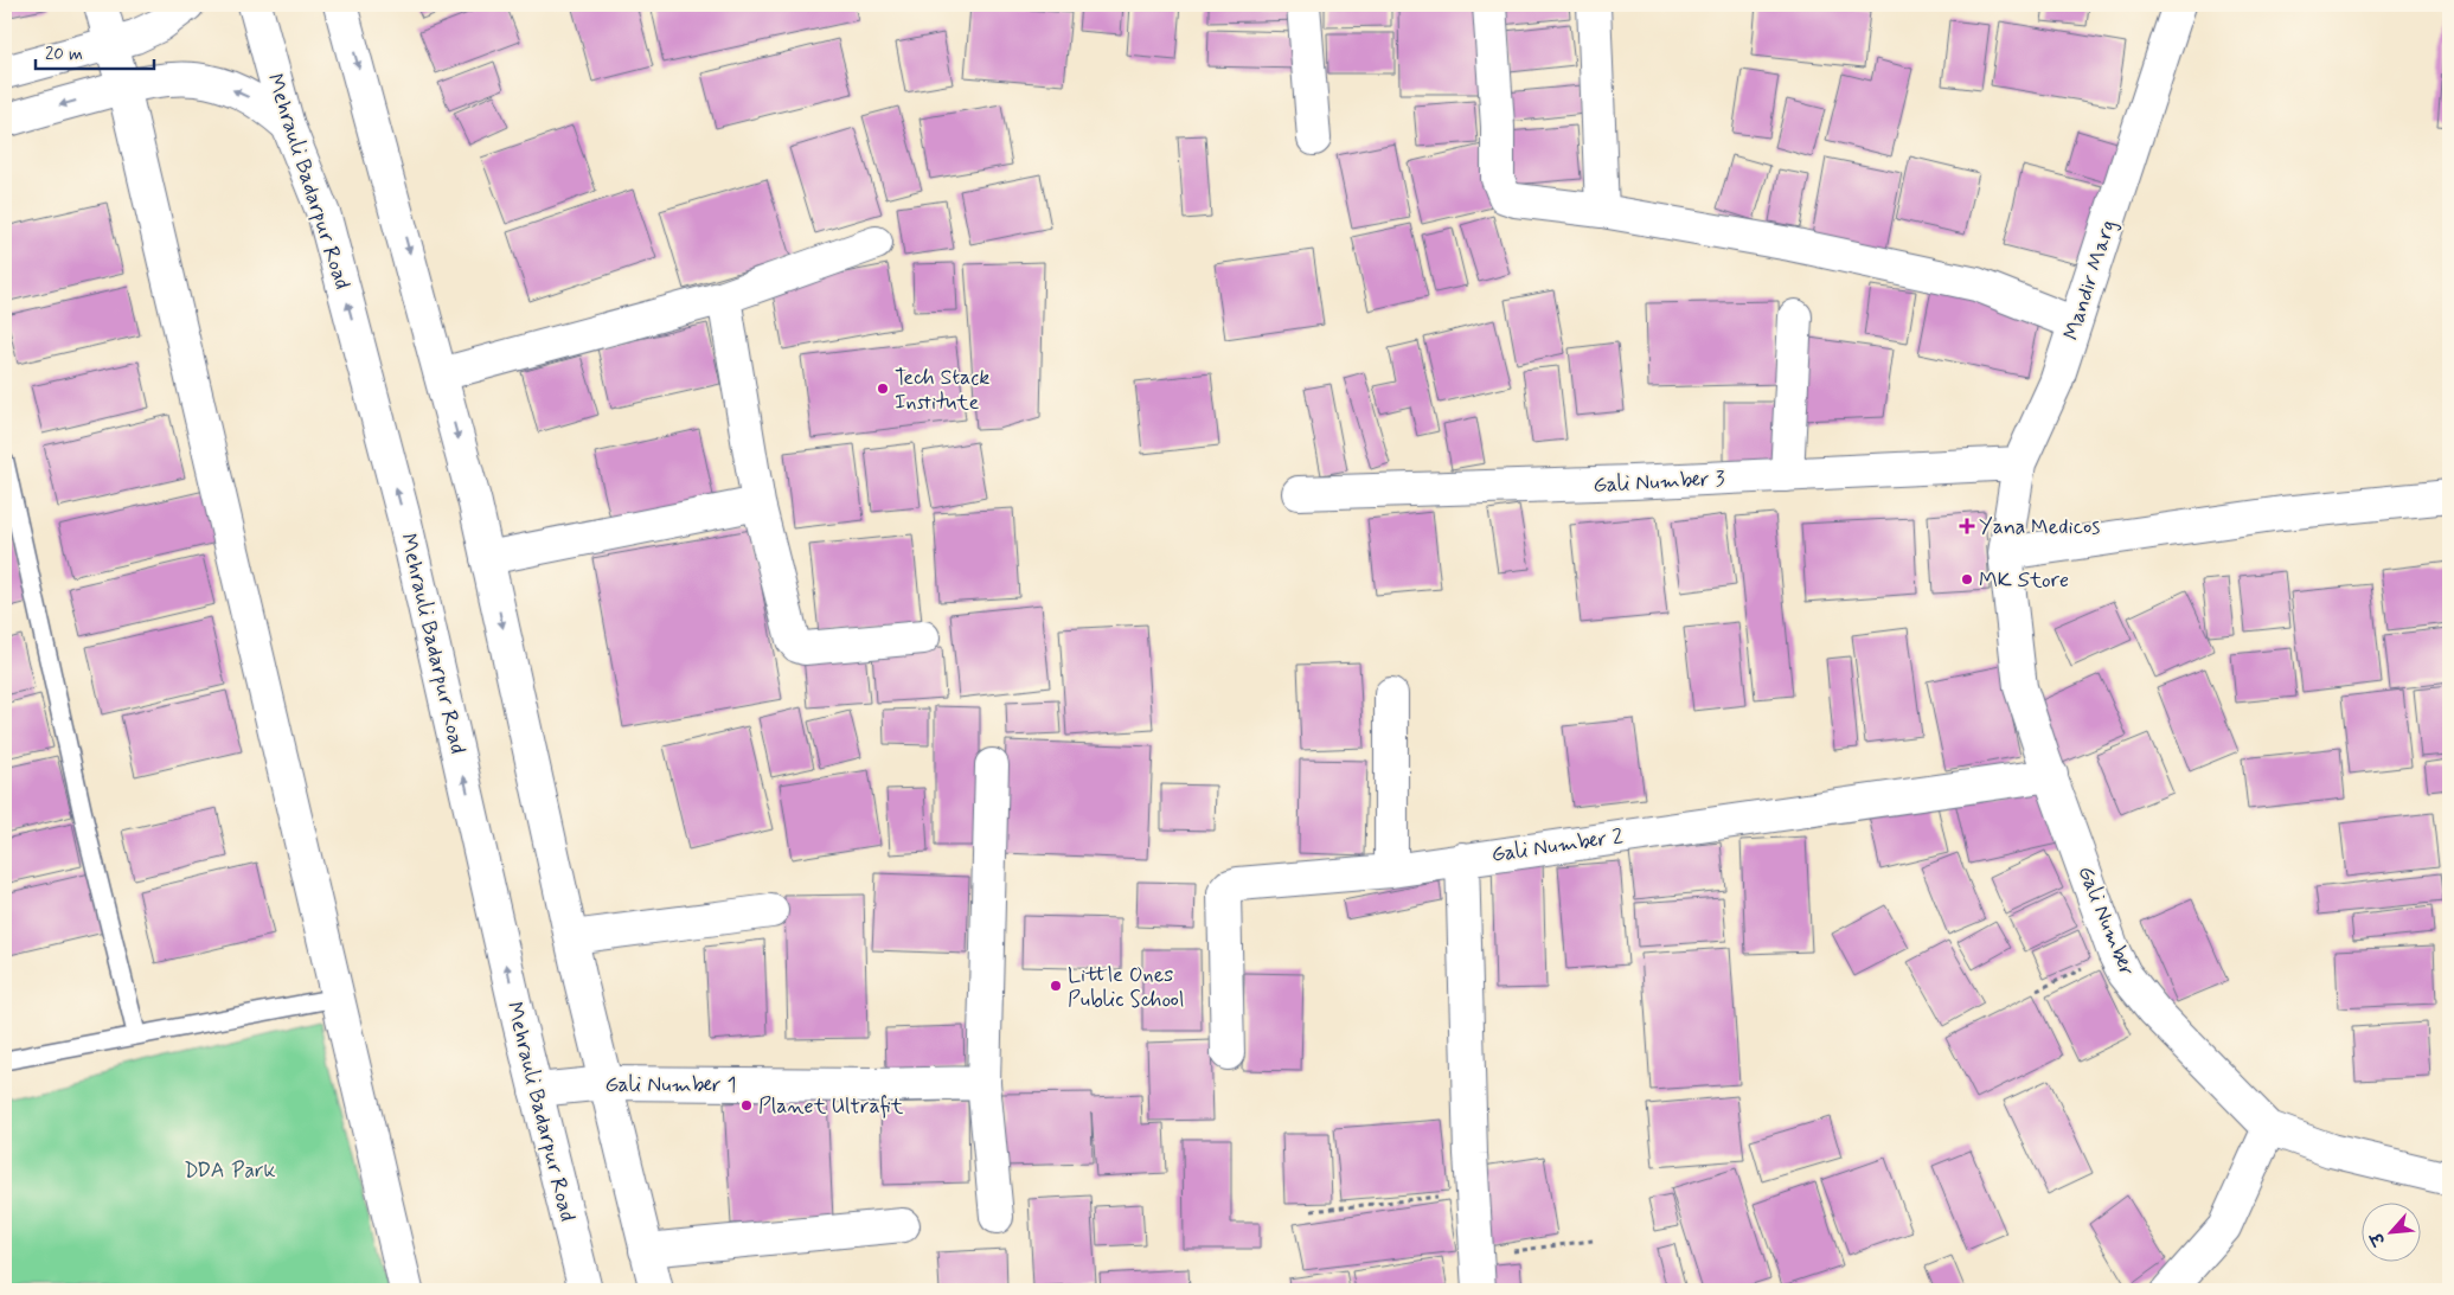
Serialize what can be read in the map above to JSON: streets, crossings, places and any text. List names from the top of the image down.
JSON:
{
  "streets": {
    "street": [
      "Mehrauli Badarpur Road",
      "Mandir Marg",
      "Gali Number 3",
      "Gali Number 2",
      "Gali Number",
      "Gali Number 1"
    ]
  },
  "crossings": [
    ["Mehrauli Badarpur Road", "Gali Number 1"],
    ["Mandir Marg", "Gali Number 3"],
    ["Mandir Marg", "Gali Number"],
    ["Gali Number 2", "Gali Number"]
  ],
  "parks": ["DDA Park"],
  "places": {
    "other": [
      "Tech Stack Institute",
      "MK Store",
      "Little Ones Public School",
      "Planet Ultrafit"
    ],
    "health": ["Yana Medicos"]
  },
  "scale_bar": "20 m",
  "north": "bottom left"
}
